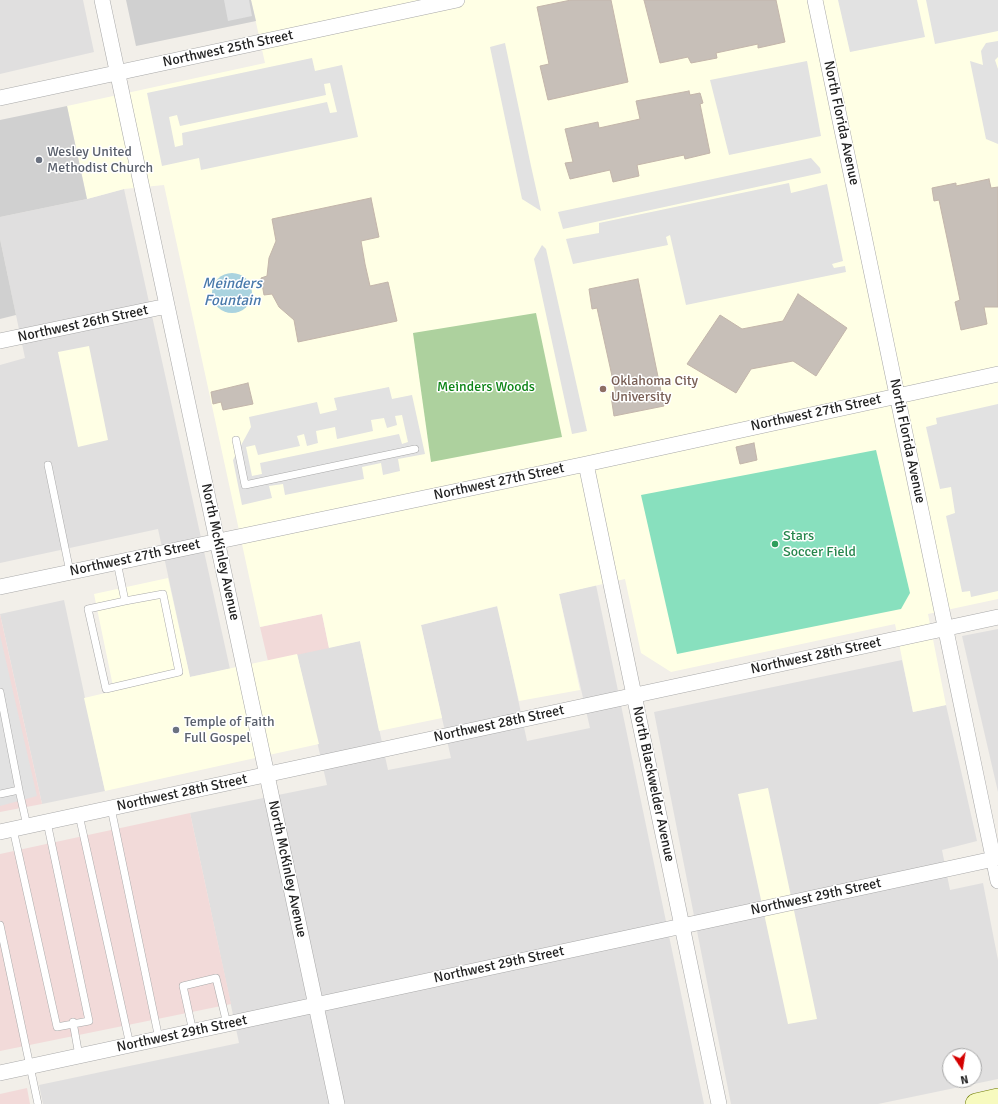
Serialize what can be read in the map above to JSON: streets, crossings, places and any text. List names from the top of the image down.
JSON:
{
  "streets": {
    "street": [
      "Northwest 25th Street",
      "North Florida Avenue",
      "Northwest 26th Street",
      "Northwest 27th Street",
      "North McKinley Avenue",
      "Northwest 28th Street",
      "North Blackwelder Avenue",
      "Northwest 29th Street"
    ]
  },
  "crossings": [
    ["Northwest 25th Street", "North McKinley Avenue"],
    ["North Florida Avenue", "Northwest 27th Street"],
    ["North Florida Avenue", "Northwest 28th Street"],
    ["North Florida Avenue", "Northwest 29th Street"],
    ["Northwest 26th Street", "North McKinley Avenue"],
    ["Northwest 27th Street", "North McKinley Avenue"],
    ["Northwest 27th Street", "North Blackwelder Avenue"],
    ["North McKinley Avenue", "Northwest 28th Street"],
    ["North McKinley Avenue", "Northwest 29th Street"],
    ["Northwest 28th Street", "North Blackwelder Avenue"],
    ["North Blackwelder Avenue", "Northwest 29th Street"]
  ],
  "water": ["Meinders Fountain"],
  "parks": ["Meinders Woods"],
  "places": [
    "Wesley United Methodist Church",
    "Oklahoma City University",
    "Stars Soccer Field",
    "Temple of Faith Full Gospel"
  ],
  "north": "bottom"
}
